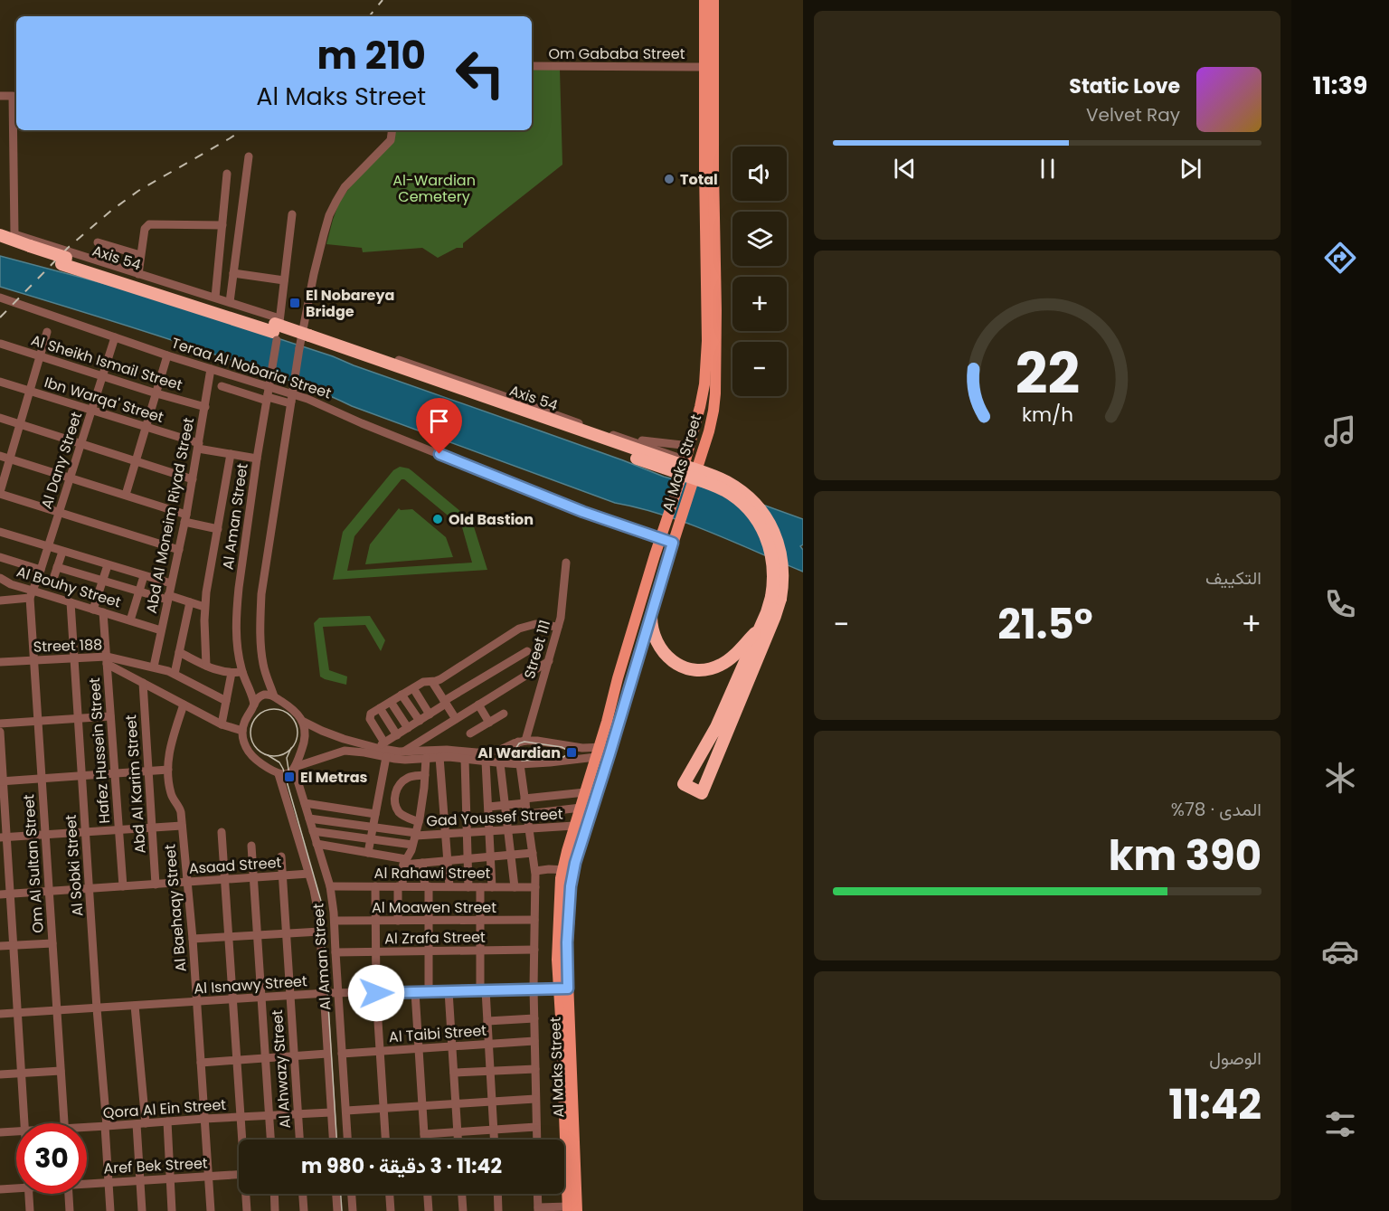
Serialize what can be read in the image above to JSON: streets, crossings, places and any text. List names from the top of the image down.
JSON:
{
  "streets": {
    "highway": ["Axis 54"],
    "main road": ["Al Maks Street"],
    "street": [
      "Om Gababa Street",
      "Al Sheikh Ismail Street",
      "Teraa Al Nobaria Street",
      "Ibn Warqa' Street",
      "Al Dany Street",
      "Abd Al Moneim Riyad Street",
      "Al Aman Street",
      "Al Bouhy Street",
      "Street 188",
      "Street 111",
      "Hafez Hussein Street",
      "Abd Al Karim Street",
      "Gad Youssef Street",
      "Om Al Sultan Street",
      "Al Sobki Street",
      "Asaad Street",
      "Al Rahawi Street",
      "Al Moawen Street",
      "Al Baehaqy Street",
      "Al Zrafa Street",
      "Al Isnawy Street",
      "Al Taibi Street",
      "Al Ahwazy Street",
      "Qora Al Ein Street",
      "Aref Bek Street"
    ]
  },
  "crossings": [
    ["Om Gababa Street", "Al Maks Street"],
    ["Axis 54", "Al Maks Street"],
    ["Axis 54", "Al Aman Street"],
    ["Al Sheikh Ismail Street", "Al Dany Street"],
    ["Al Sheikh Ismail Street", "Abd Al Moneim Riyad Street"],
    ["Teraa Al Nobaria Street", "Al Dany Street"],
    ["Teraa Al Nobaria Street", "Al Maks Street"],
    ["Teraa Al Nobaria Street", "Abd Al Moneim Riyad Street"],
    ["Ibn Warqa' Street", "Al Dany Street"],
    ["Ibn Warqa' Street", "Abd Al Moneim Riyad Street"],
    ["Ibn Warqa' Street", "Al Aman Street"],
    ["Al Dany Street", "Al Bouhy Street"],
    ["Al Dany Street", "Om Al Sultan Street"],
    ["Al Maks Street", "Gad Youssef Street"],
    ["Al Maks Street", "Al Isnawy Street"],
    ["Abd Al Moneim Riyad Street", "Al Bouhy Street"],
    ["Abd Al Moneim Riyad Street", "Street 188"],
    ["Al Aman Street", "Gad Youssef Street"],
    ["Al Aman Street", "Asaad Street"],
    ["Al Aman Street", "Al Rahawi Street"],
    ["Al Aman Street", "Al Moawen Street"],
    ["Al Aman Street", "Al Zrafa Street"],
    ["Al Aman Street", "Al Isnawy Street"],
    ["Al Aman Street", "Al Taibi Street"],
    ["Al Aman Street", "Qora Al Ein Street"],
    ["Al Bouhy Street", "Hafez Hussein Street"],
    ["Al Bouhy Street", "Om Al Sultan Street"],
    ["Al Bouhy Street", "Al Sobki Street"],
    ["Street 188", "Hafez Hussein Street"],
    ["Street 188", "Om Al Sultan Street"],
    ["Street 188", "Al Sobki Street"],
    ["Hafez Hussein Street", "Asaad Street"],
    ["Abd Al Karim Street", "Asaad Street"],
    ["Om Al Sultan Street", "Asaad Street"],
    ["Om Al Sultan Street", "Al Isnawy Street"],
    ["Al Sobki Street", "Asaad Street"],
    ["Al Sobki Street", "Al Isnawy Street"],
    ["Al Sobki Street", "Qora Al Ein Street"],
    ["Al Sobki Street", "Aref Bek Street"],
    ["Asaad Street", "Al Baehaqy Street"],
    ["Asaad Street", "Al Ahwazy Street"],
    ["Al Baehaqy Street", "Al Isnawy Street"],
    ["Al Baehaqy Street", "Qora Al Ein Street"],
    ["Al Baehaqy Street", "Aref Bek Street"],
    ["Al Isnawy Street", "Al Ahwazy Street"],
    ["Al Ahwazy Street", "Qora Al Ein Street"]
  ],
  "parks": ["Al-Wardian Cemetery"],
  "places": {
    "other": ["Total", "Old Bastion"],
    "transit": ["El Nobareya Bridge", "Al Wardian", "El Metras"]
  },
  "page": {
    "tabs": "11:39",
    "turn": ["210 m", "Al Maks Street"],
    "song": ["Static Love", "Velvet Ray"],
    "map_buttons": ["+", "−"],
    "tile": [
      "التكييف",
      ["المدى · 78%", "390 km"],
      ["الوصول", "11:42"]
    ],
    "heat": ["−", "21.5°", "+"],
    "limit": "30",
    "trip": "11:42 · 3 دقيقة · 980 m",
    "gauge": ["22", "km/h"]
  }
}
